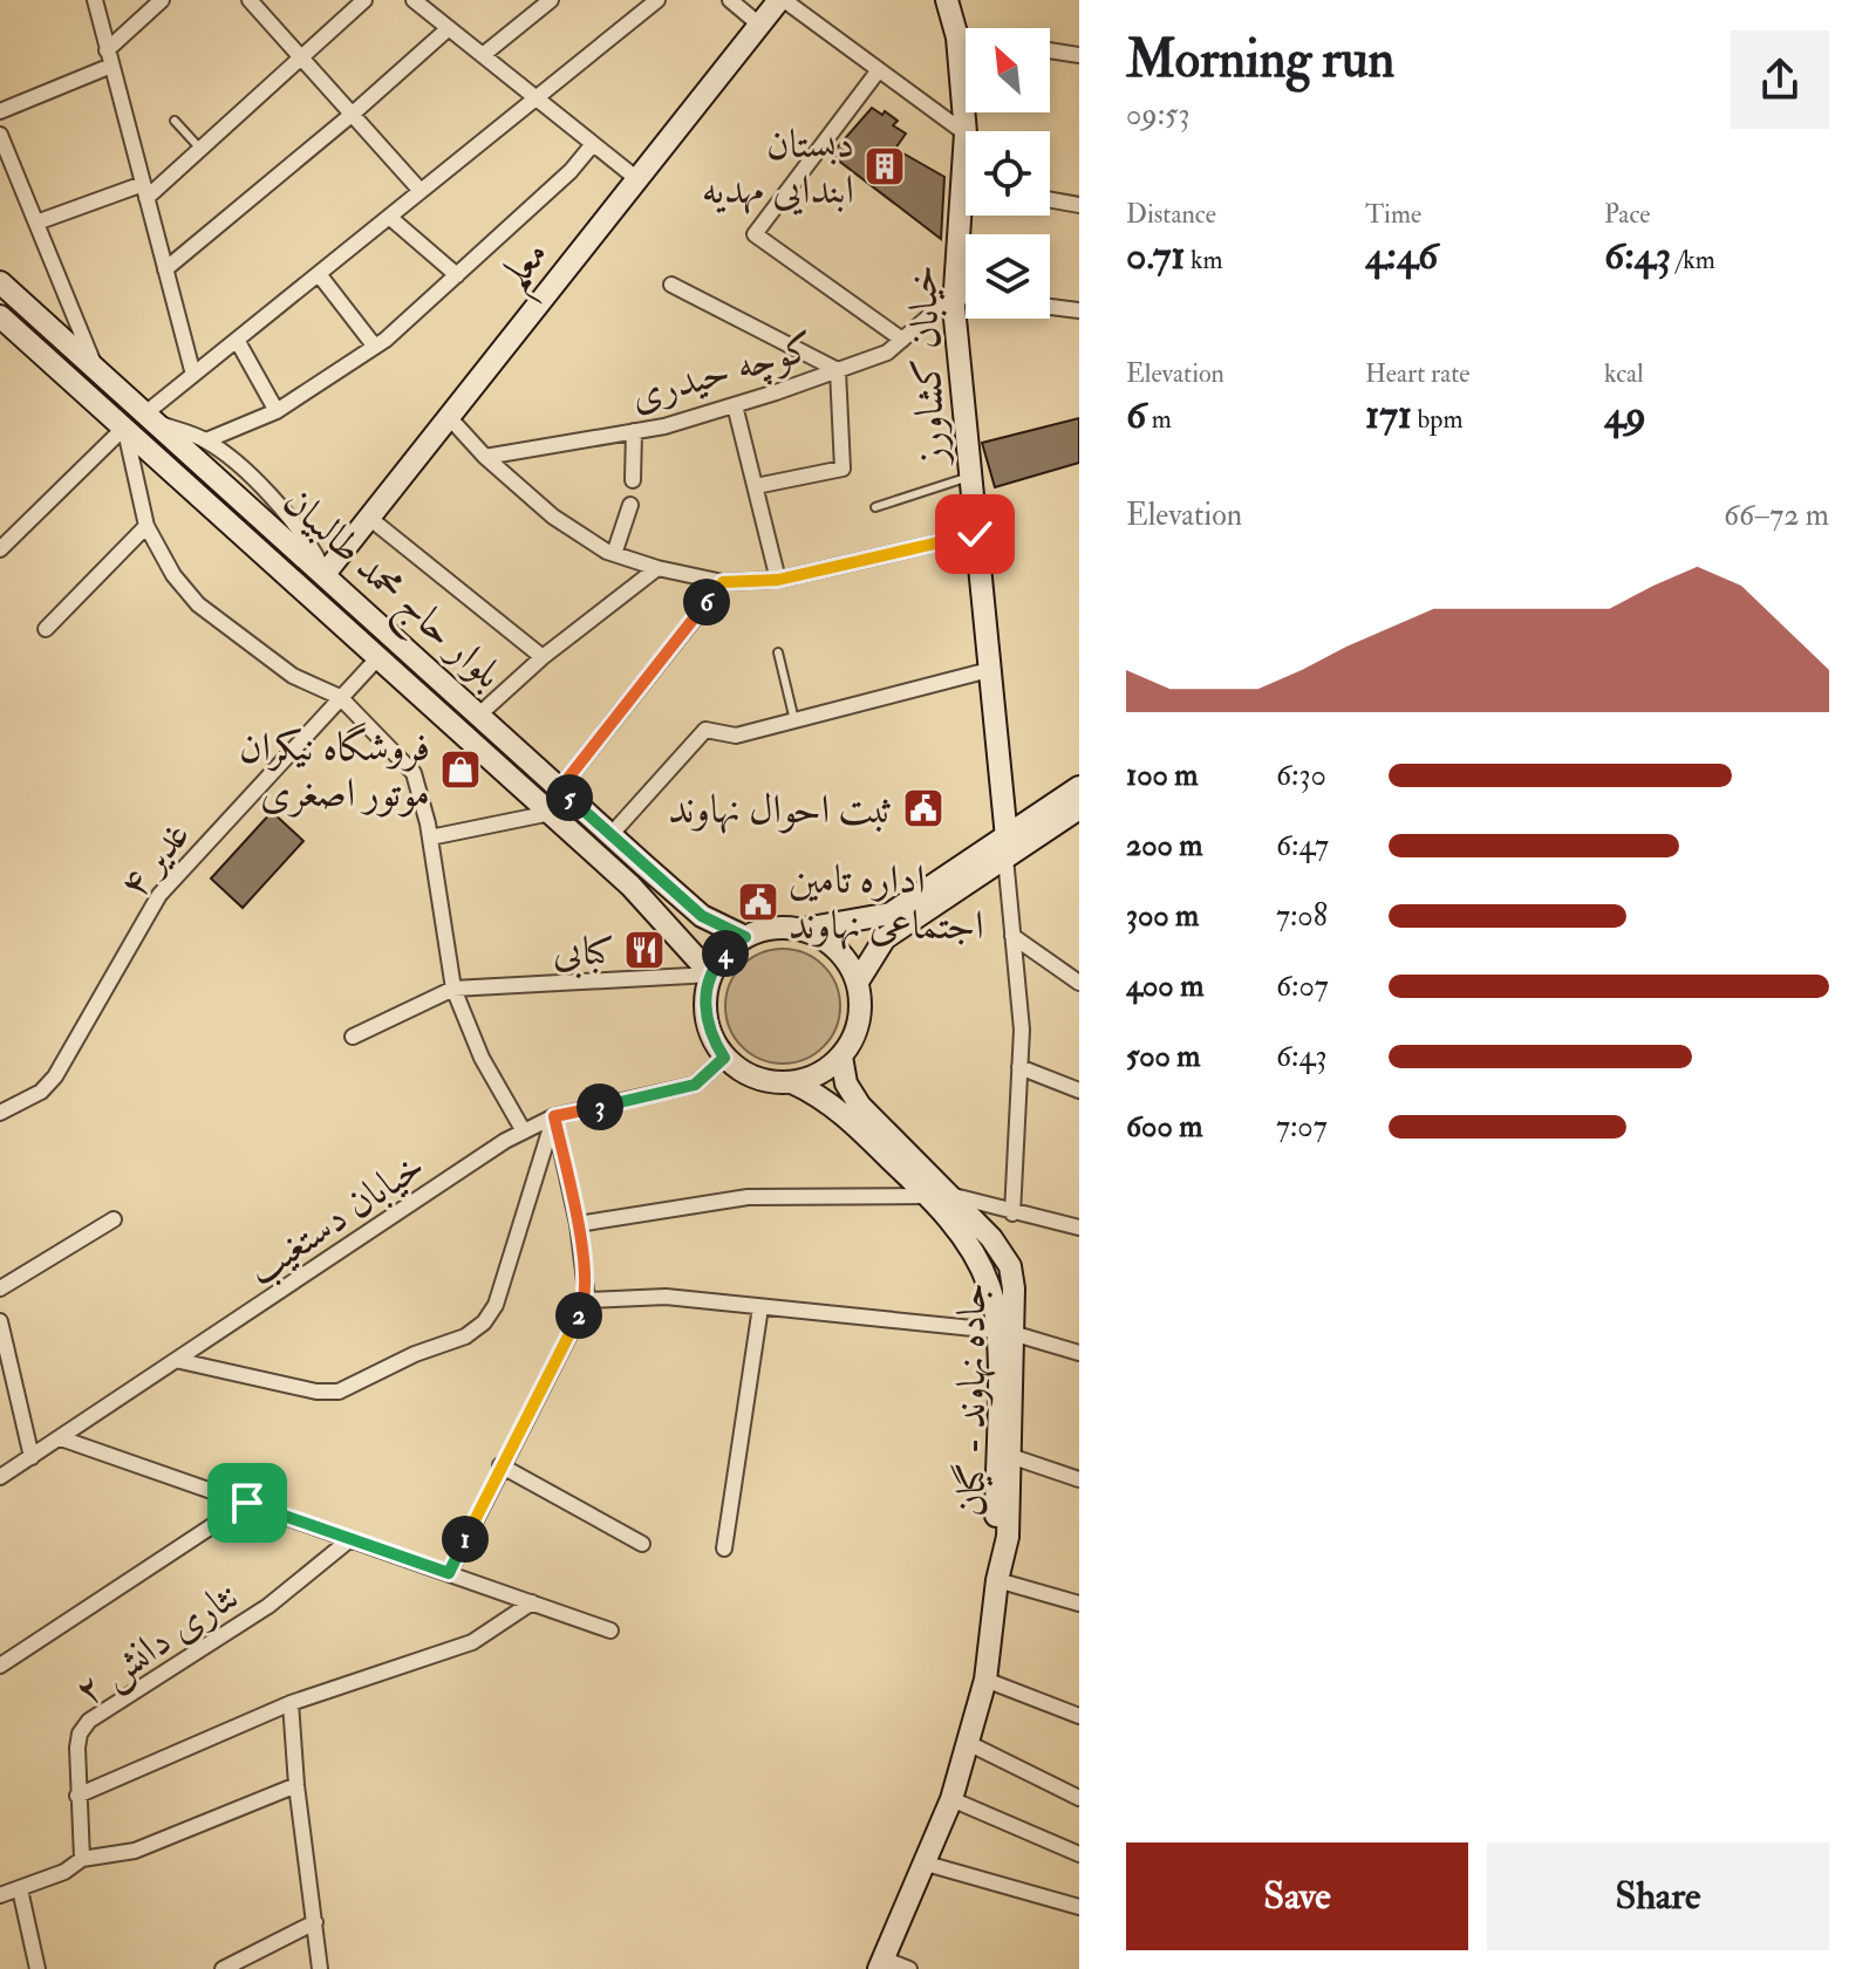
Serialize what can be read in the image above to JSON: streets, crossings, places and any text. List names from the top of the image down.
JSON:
{
  "streets": {
    "main road": [
      "معلم",
      "خیابان کشاورز",
      "بلوار حاج محمد طالبیان",
      "جاده نهاوند - گیان"
    ],
    "street": [
      "کوچه حیدری",
      "غدیر ۴",
      "خیابان دستغیب",
      "نثاری دانش ۲"
    ]
  },
  "crossings": [
    ["معلم", "بلوار حاج محمد طالبیان"],
    ["خیابان کشاورز", "کوچه حیدری"],
    ["بلوار حاج محمد طالبیان", "غدیر ۴"],
    ["بلوار حاج محمد طالبیان", "خیابان دستغیب"],
    ["بلوار حاج محمد طالبیان", "جاده نهاوند - گیان"],
    ["خیابان دستغیب", "جاده نهاوند - گیان"]
  ],
  "places": {
    "building": ["دبستان ابندایی مهدیه"],
    "shop": ["فروشگاه نیکران موتور اصغری"],
    "public building": ["ثبت احوال نهاوند", "اداره تامین اجتماعی نهاوند"],
    "restaurant": ["کبابی"]
  },
  "north": "top left",
  "page": {
    "heading": ["Morning run", "09:53"],
    "stats": [
      ["Distance", "0.71 km"],
      ["Time", "4:46"],
      ["Pace", "6:43 /km"],
      ["Elevation", "6 m"],
      ["Heart rate", "171 bpm"],
      ["kcal", "49"]
    ],
    "chart": ["Elevation", "66–72 m"],
    "pins": [
      "6",
      "5",
      "4",
      "3",
      "2",
      "1"
    ],
    "list": [
      {
        "name": "100 m",
        "note": "6:30"
      },
      {
        "name": "200 m",
        "note": "6:47"
      },
      {
        "name": "300 m",
        "note": "7:08"
      },
      {
        "name": "400 m",
        "note": "6:07"
      },
      {
        "name": "500 m",
        "note": "6:43"
      },
      {
        "name": "600 m",
        "note": "7:07"
      }
    ],
    "buttons": ["Save", "Share"]
  }
}
